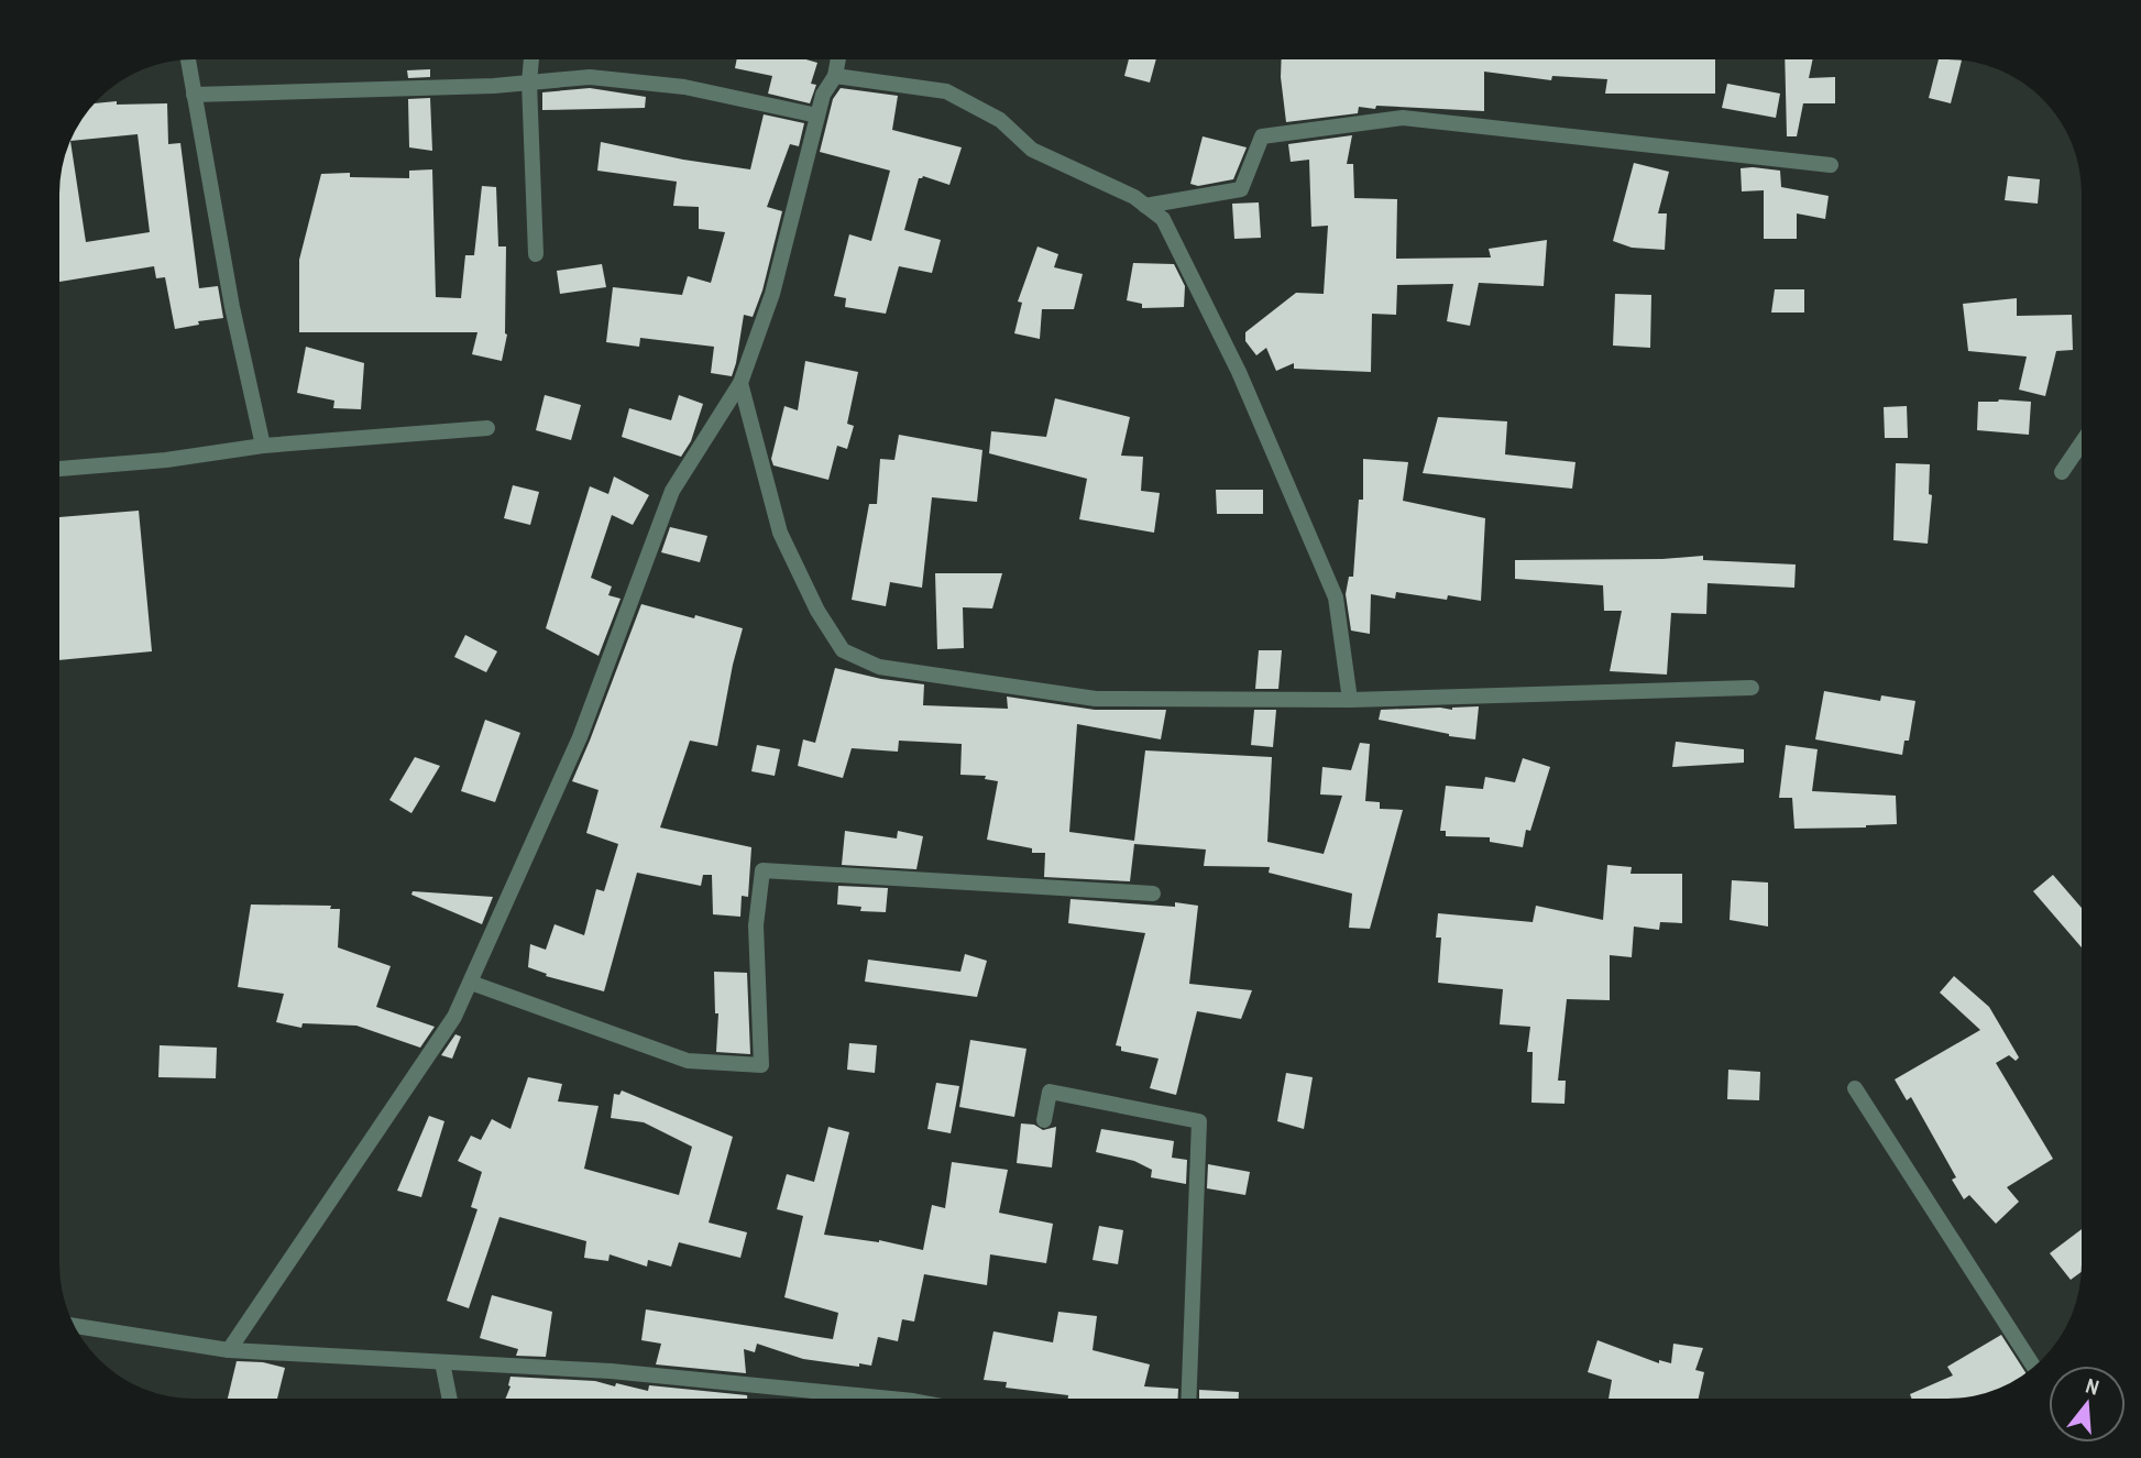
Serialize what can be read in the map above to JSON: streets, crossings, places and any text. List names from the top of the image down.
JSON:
{
  "north": "top"
}
